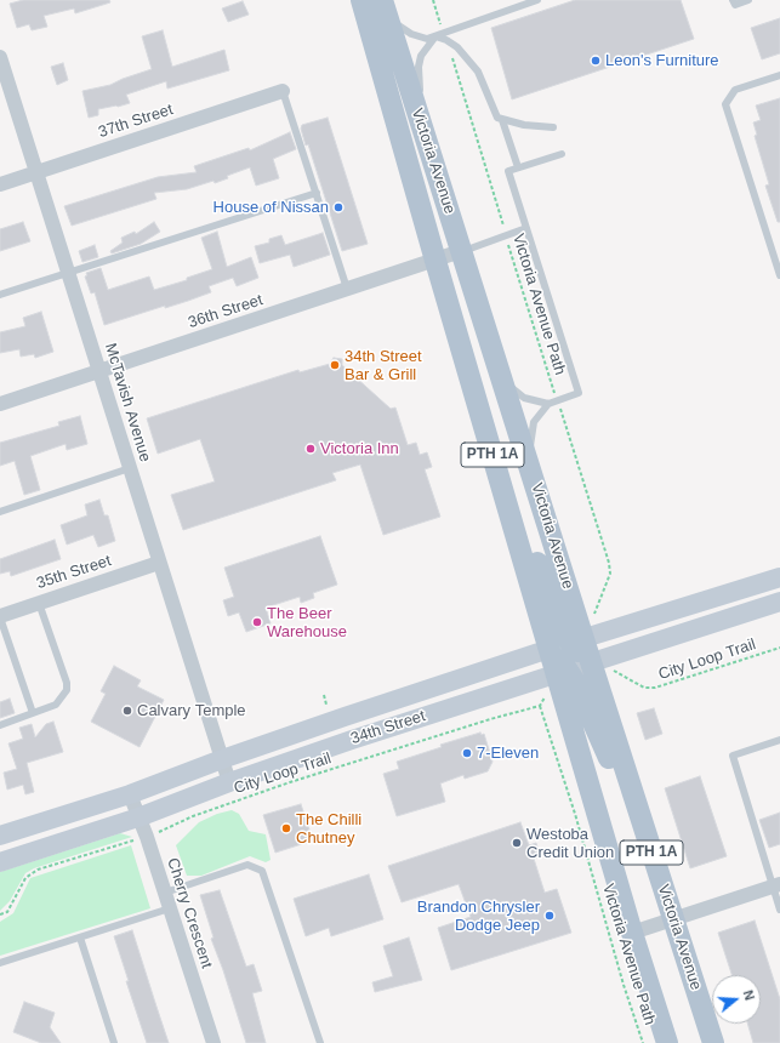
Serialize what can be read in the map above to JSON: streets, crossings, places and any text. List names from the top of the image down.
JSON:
{
  "streets": {
    "main road": ["Victoria Avenue", "PTH 1A", "34th Street"],
    "street": [
      "37th Street",
      "36th Street",
      "McTavish Avenue",
      "35th Street",
      "Cherry Crescent"
    ],
    "path": ["Victoria Avenue Path", "City Loop Trail"]
  },
  "crossings": [
    ["37th Street", "McTavish Avenue"],
    ["Victoria Avenue", "36th Street"],
    ["Victoria Avenue", "34th Street"],
    ["Victoria Avenue Path", "City Loop Trail"],
    ["36th Street", "McTavish Avenue"],
    ["McTavish Avenue", "35th Street"],
    ["McTavish Avenue", "34th Street"],
    ["34th Street", "Cherry Crescent"]
  ],
  "places": [
    "Leon's Furniture",
    "House of Nissan",
    "34th Street Bar & Grill",
    "Victoria Inn",
    "The Beer Warehouse",
    "Calvary Temple",
    "7-Eleven",
    "The Chilli Chutney",
    "Westoba Credit Union",
    "Brandon Chrysler Dodge Jeep"
  ],
  "north": "right"
}
